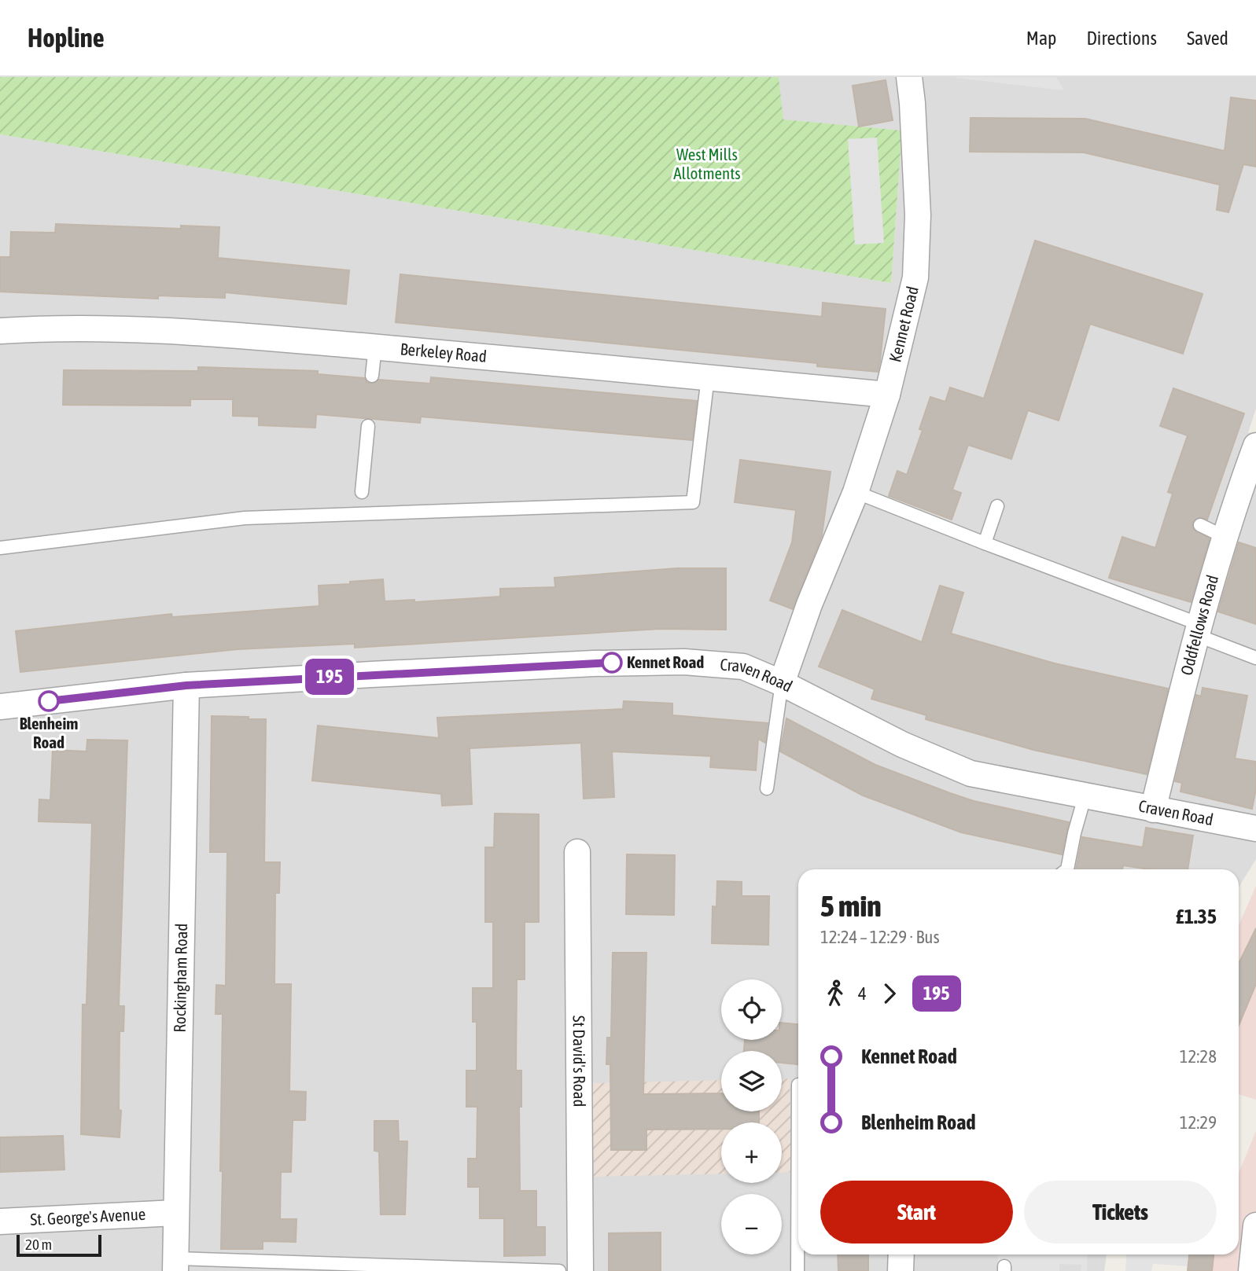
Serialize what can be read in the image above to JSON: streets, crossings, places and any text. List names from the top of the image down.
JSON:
{
  "streets": {
    "street": [
      "Kennet Road",
      "Berkeley Road",
      "Oddfellows Road",
      "Craven Road",
      "Rockingham Road",
      "St David's Road",
      "St. George's Avenue"
    ]
  },
  "crossings": [
    ["Kennet Road", "Berkeley Road"],
    ["Kennet Road", "Craven Road"],
    ["Oddfellows Road", "Craven Road"],
    ["Craven Road", "Rockingham Road"],
    ["Rockingham Road", "St. George's Avenue"]
  ],
  "parks": ["West Mills Allotments"],
  "places": ["Kennet Road", "Blenheim Road"],
  "lines": ["bus line 195"],
  "scale_bar": "20 m",
  "page": {
    "header": "Hopline",
    "nav": ["Map", "Directions", "Saved"],
    "on_map": "195",
    "heading": ["5 min", "12:24 – 12:29 · Bus", "£1.35"],
    "legs": ["4", "195"],
    "map_buttons": ["+", "−"],
    "list": [
      {
        "name": "Kennet Road",
        "value": "12:28"
      },
      {
        "name": "Blenheim Road",
        "value": "12:29"
      }
    ],
    "buttons": ["Start", "Tickets"],
    "scale": "20 m"
  }
}
